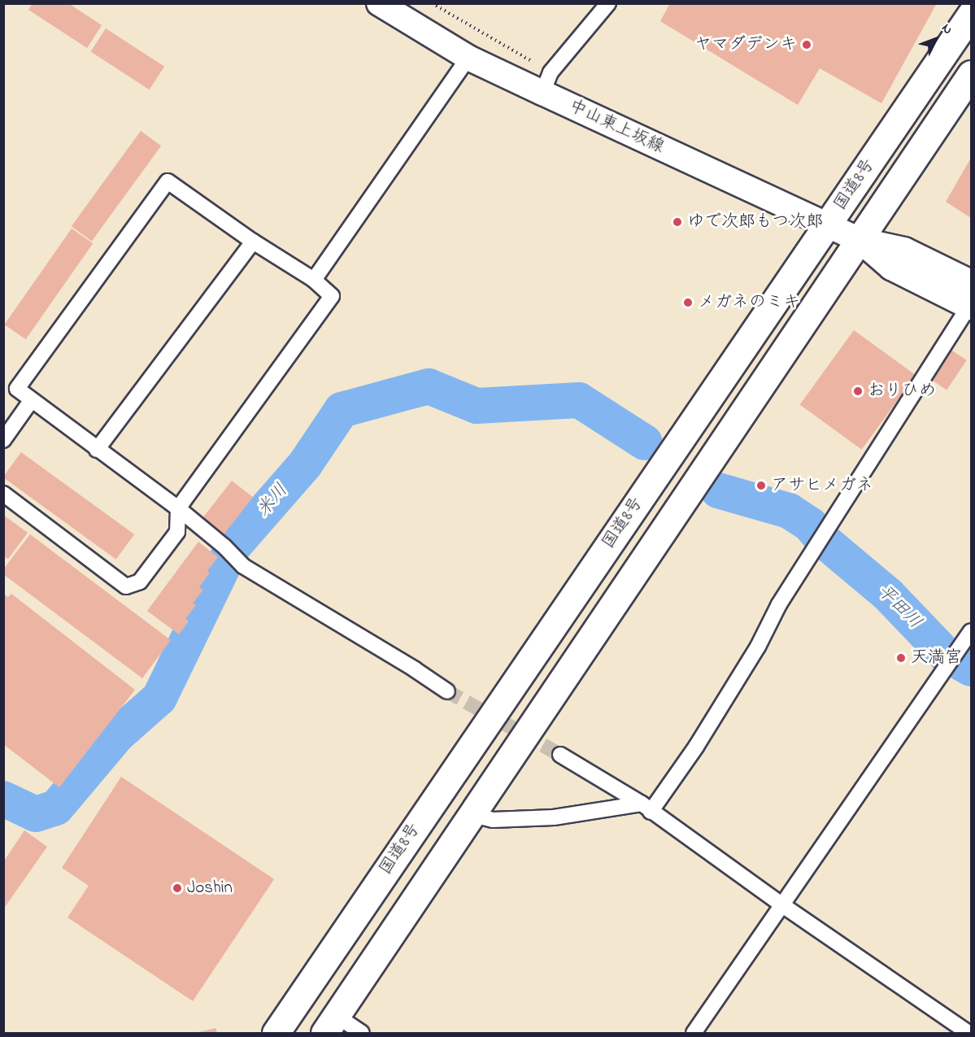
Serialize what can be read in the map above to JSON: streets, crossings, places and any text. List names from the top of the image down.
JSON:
{
  "streets": {
    "highway": ["国道8号"],
    "main road": ["中山東上坂線"]
  },
  "crossings": [
    ["中山東上坂線", "国道8号"]
  ],
  "water": ["米川", "平田川"],
  "places": [
    "ヤマダデンキ",
    "ゆで次郎もつ次郎",
    "メガネのミキ",
    "おりひめ",
    "アサヒメガネ",
    "天満宮",
    "Joshin"
  ],
  "north": "top right"
}
